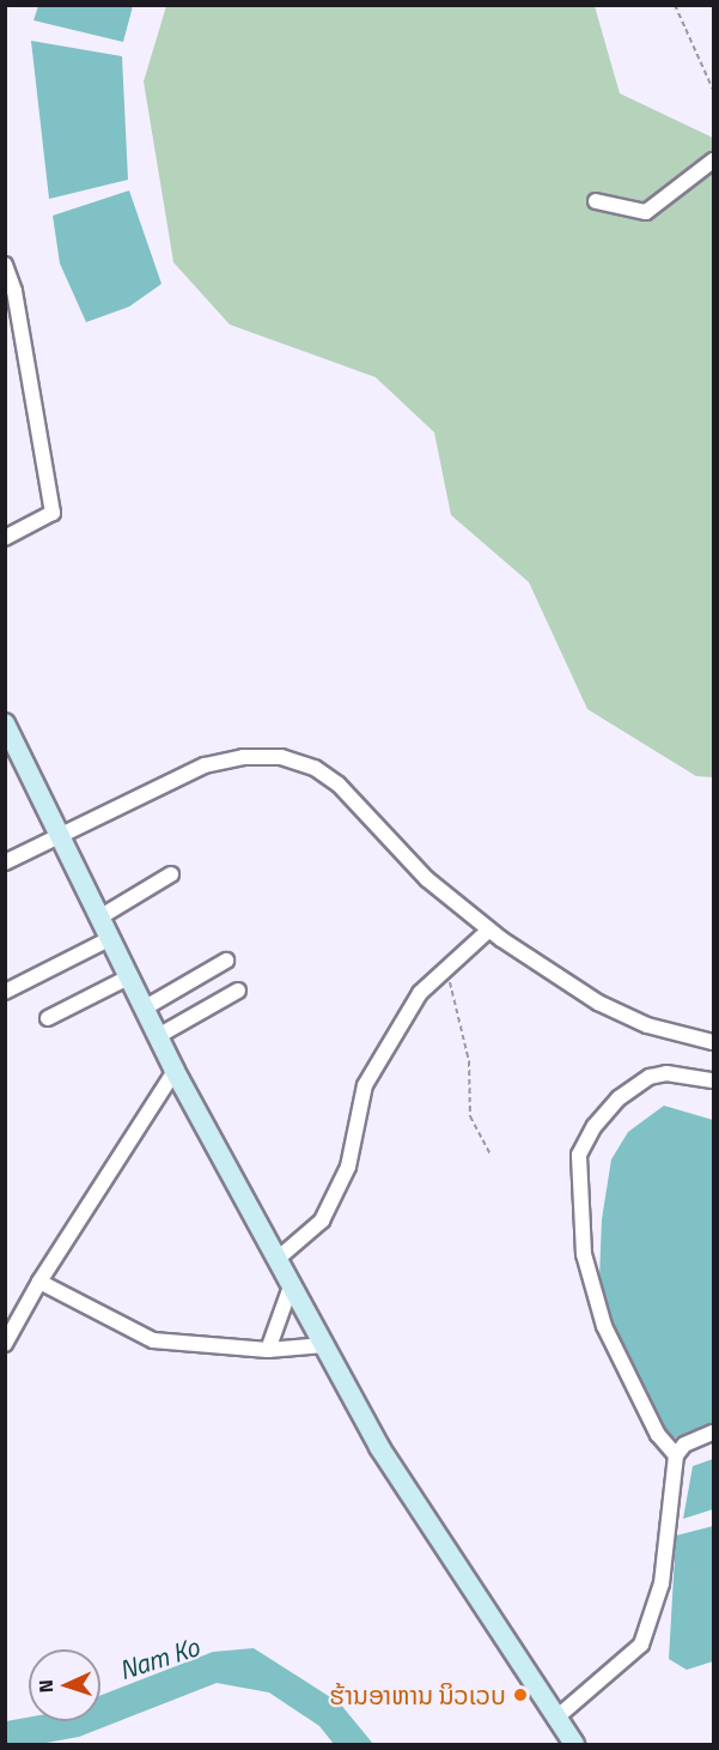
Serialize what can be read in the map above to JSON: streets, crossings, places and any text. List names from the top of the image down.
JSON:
{
  "water": ["Nam Ko"],
  "places": ["ຮ້ານອາຫານ ນິວເວບ"],
  "north": "left"
}
